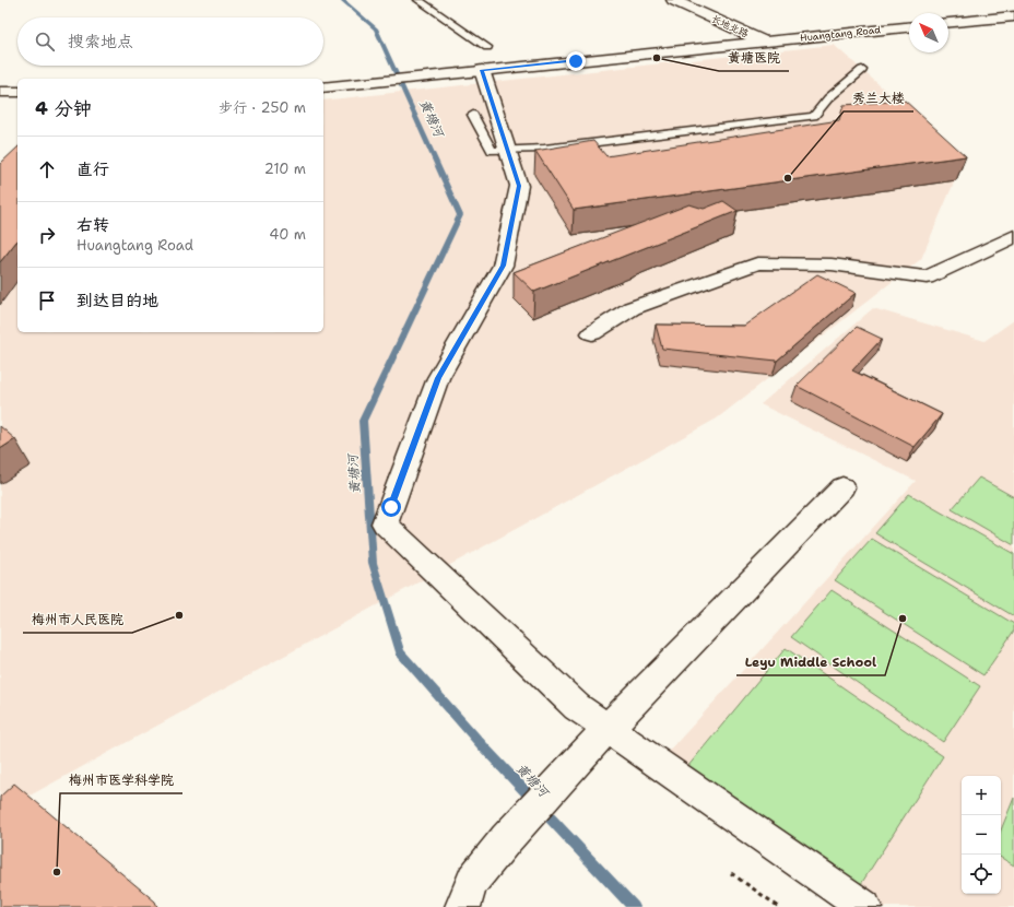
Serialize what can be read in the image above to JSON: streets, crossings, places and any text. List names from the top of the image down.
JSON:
{
  "streets": {
    "street": ["长地北路", "Huangtang Road"]
  },
  "crossings": [
    ["长地北路", "Huangtang Road"]
  ],
  "water": ["黄塘河"],
  "places": [
    "黄塘医院",
    "秀兰大楼",
    "梅州市人民医院",
    "Leyu Middle School",
    "梅州市医学科学院"
  ],
  "north": "top left",
  "page": {
    "search": "搜索地点",
    "heading": ["4 分钟", "步行 · 250 m"],
    "list": [
      ["直行", "210 m"],
      ["右转", "Huangtang Road", "40 m"],
      "到达目的地"
    ],
    "map_buttons": ["+", "−"]
  }
}
